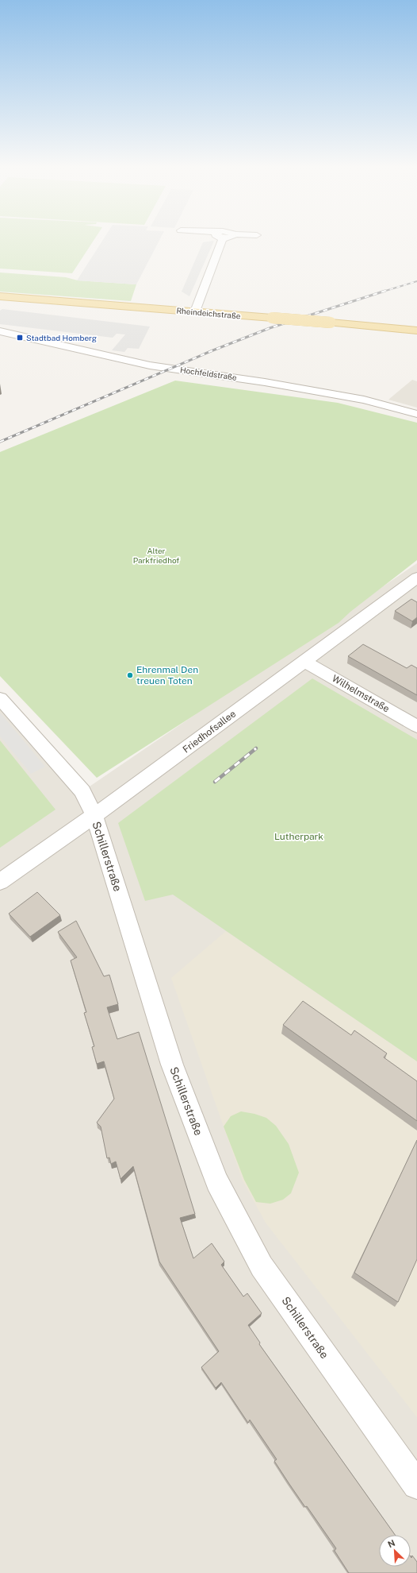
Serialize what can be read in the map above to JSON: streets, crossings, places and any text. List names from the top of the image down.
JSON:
{
  "streets": {
    "main road": ["Rheindeichstraße"],
    "street": [
      "Hochfeldstraße",
      "Wilhelmstraße",
      "Friedhofsallee",
      "Schillerstraße"
    ]
  },
  "crossings": [
    ["Wilhelmstraße", "Friedhofsallee"],
    ["Friedhofsallee", "Schillerstraße"]
  ],
  "parks": ["Alter Parkfriedhof", "Lutherpark"],
  "places": {
    "transit": ["Stadtbad Homberg"],
    "other": ["Ehrenmal Den treuen Toten"]
  },
  "north": "top left"
}
